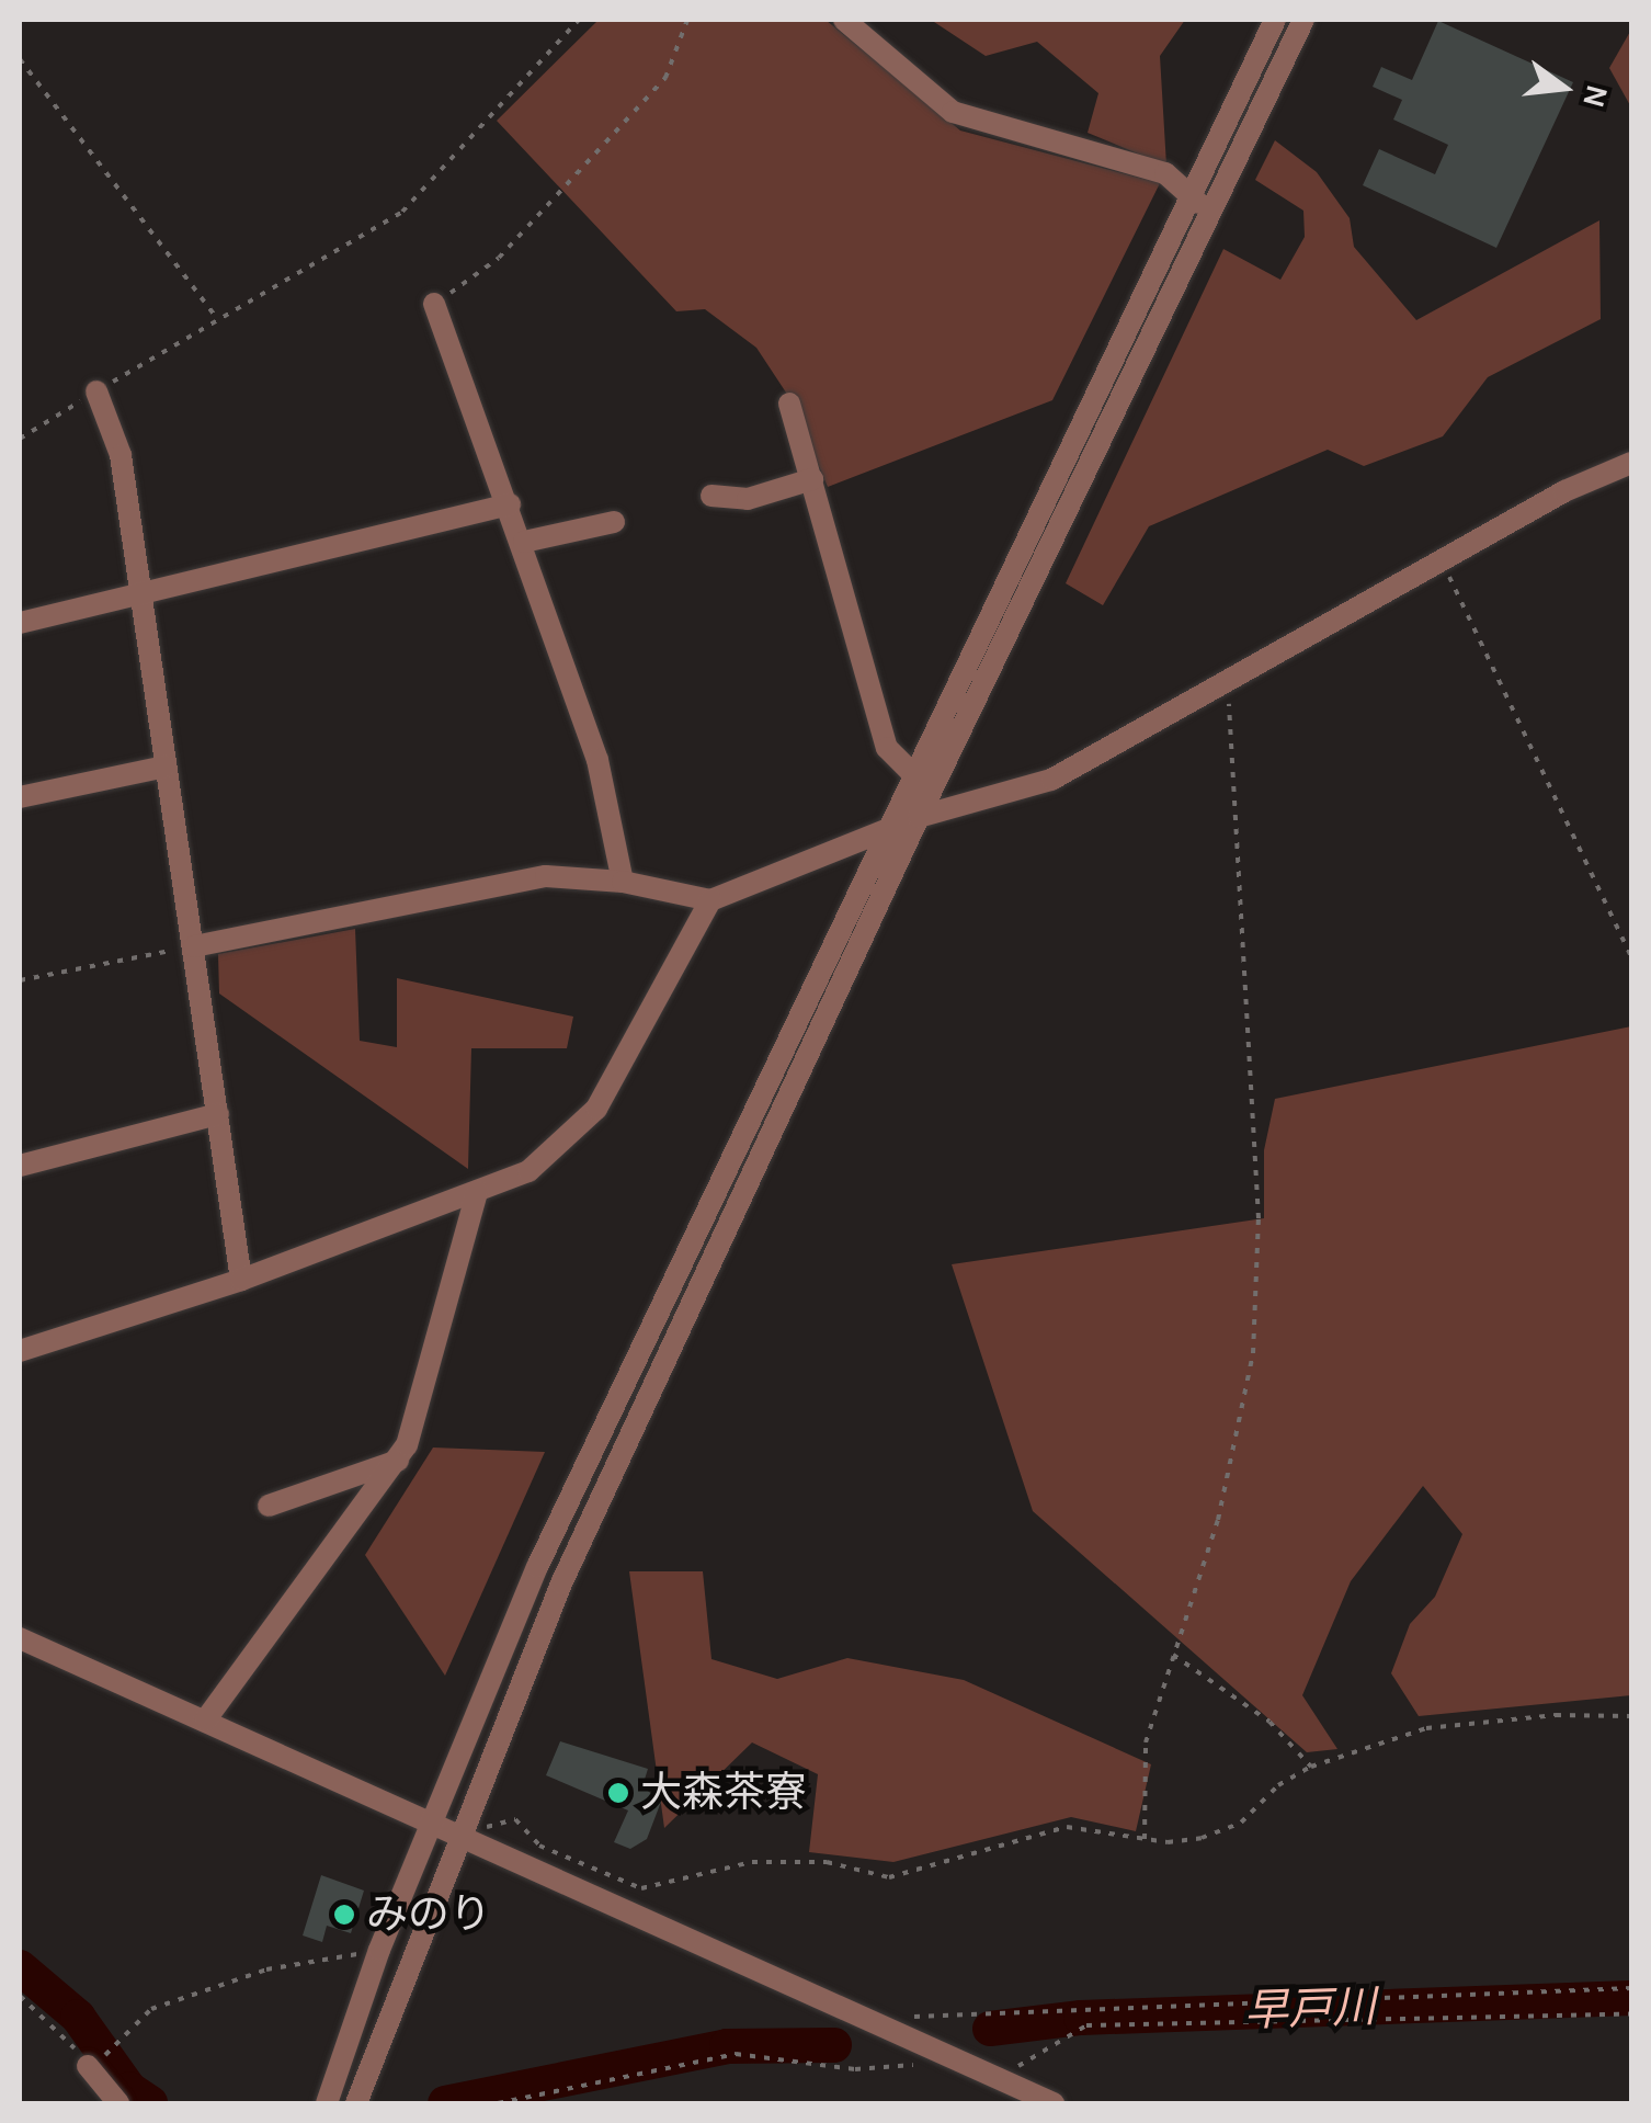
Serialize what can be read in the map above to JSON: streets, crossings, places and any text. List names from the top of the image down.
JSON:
{
  "water": ["早戸川"],
  "places": ["大森茶寮", "みのり"],
  "north": "right"
}
